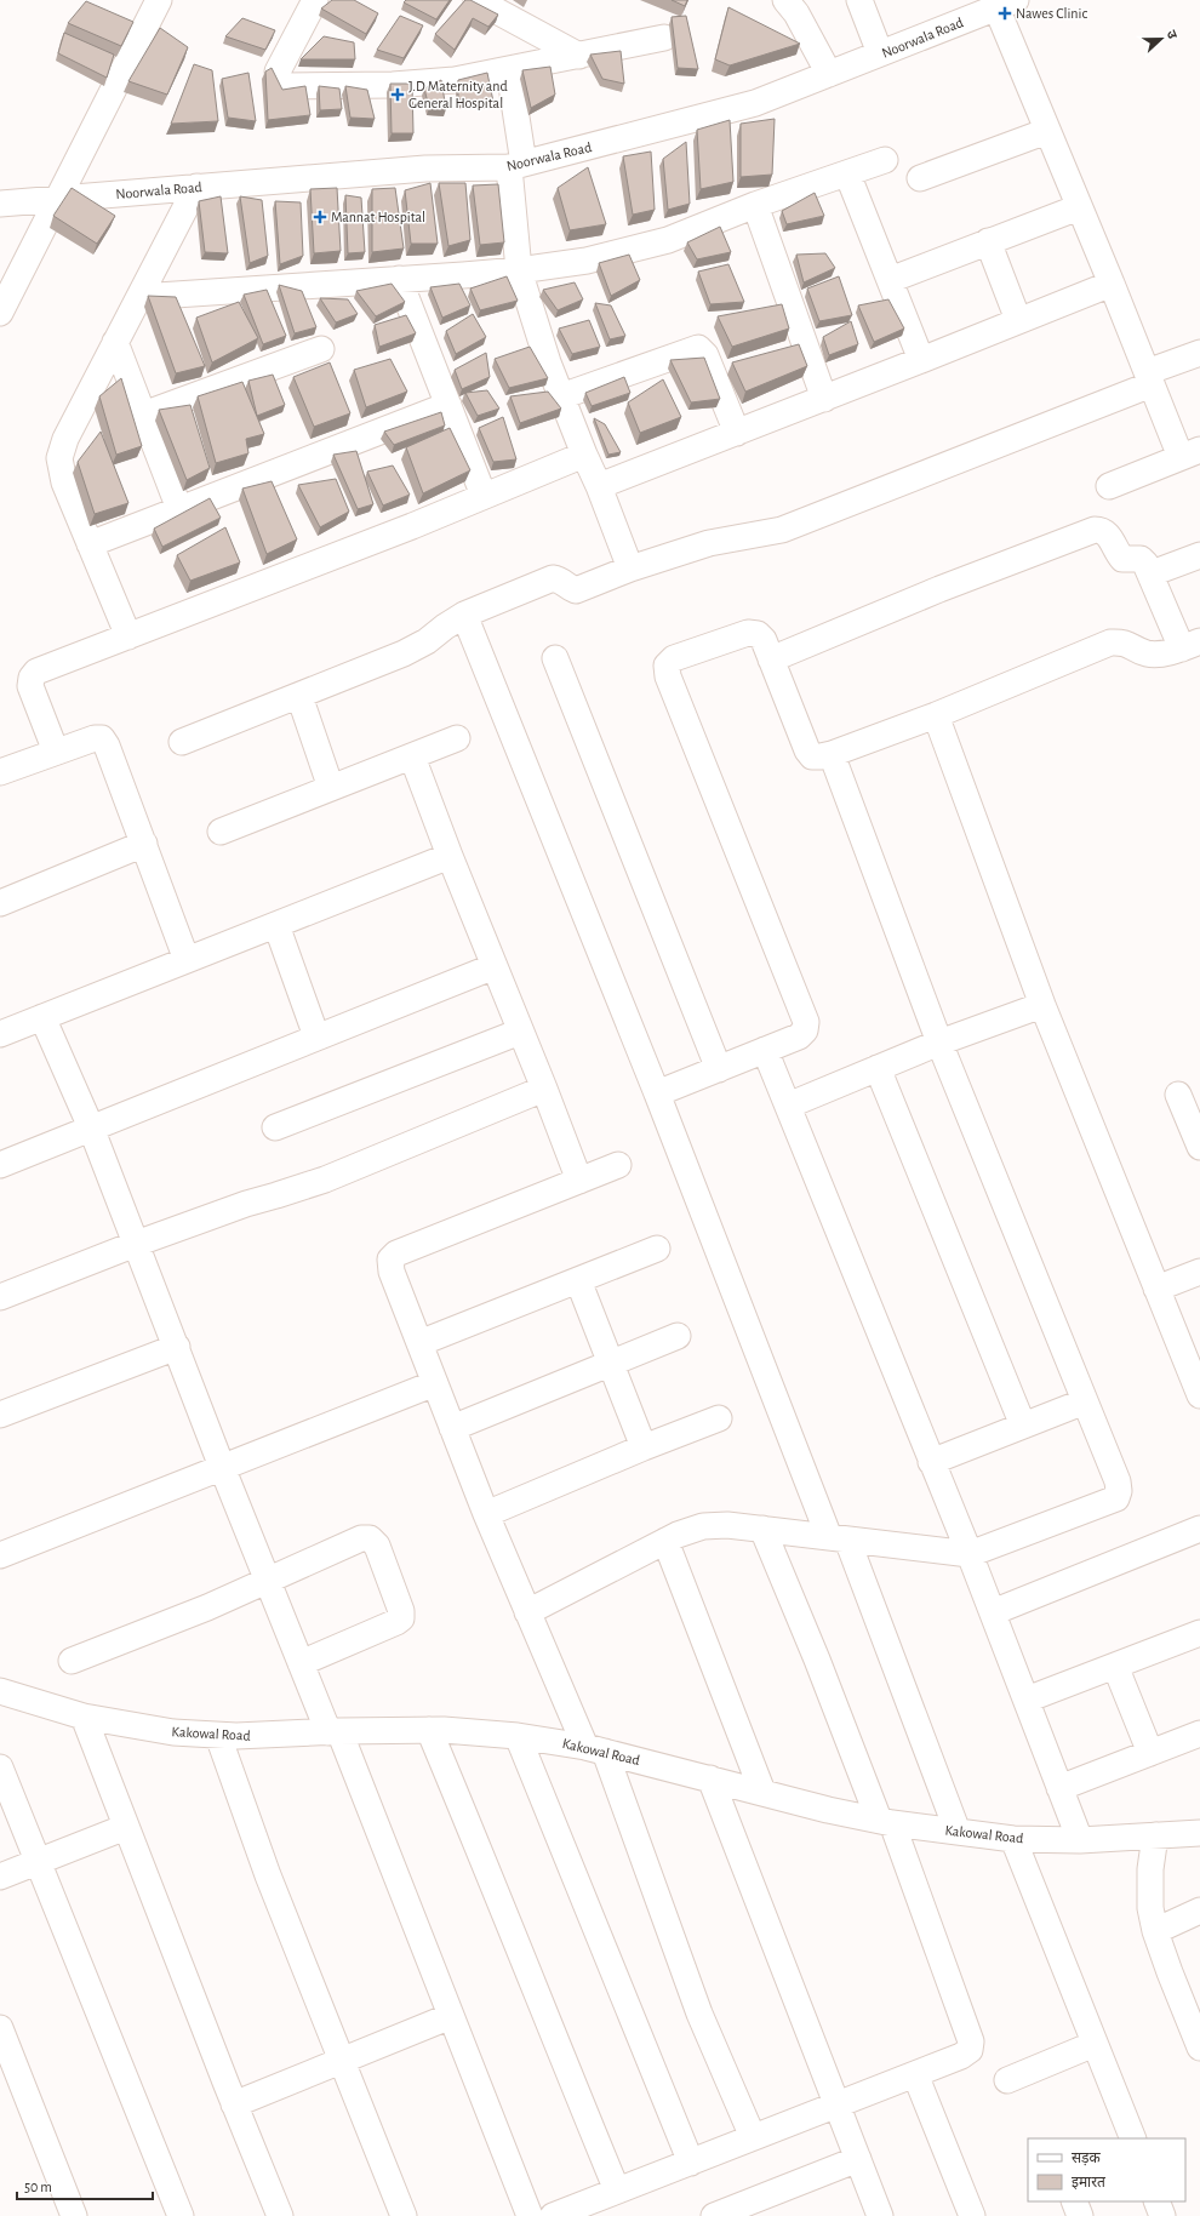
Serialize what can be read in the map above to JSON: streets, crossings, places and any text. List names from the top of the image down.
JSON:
{
  "streets": {
    "street": ["Noorwala Road", "Kakowal Road"]
  },
  "places": {
    "health": ["Nawes Clinic", "J.D Maternity and General Hospital", "Mannat Hospital"]
  },
  "legend": ["सड़क", "इमारत"],
  "scale_bar": "50 m",
  "north": "right"
}
